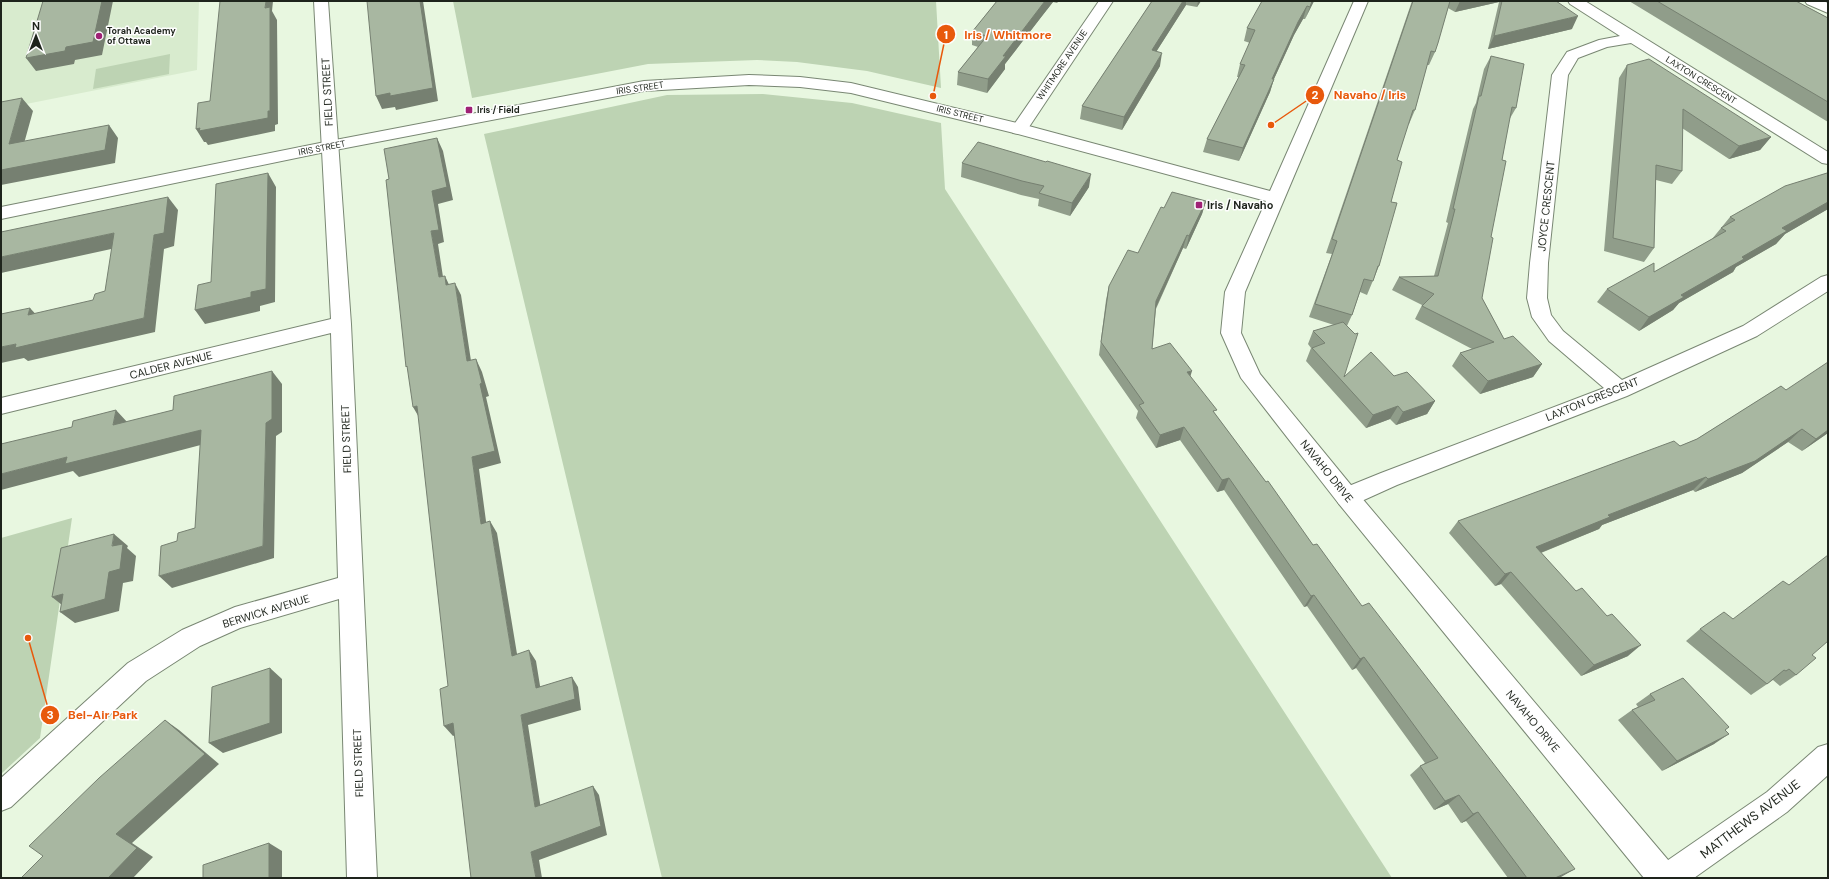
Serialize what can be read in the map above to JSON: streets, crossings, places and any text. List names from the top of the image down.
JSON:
{
  "streets": {
    "street": [
      "WHITMORE AVENUE",
      "LAXTON CRESCENT",
      "IRIS STREET",
      "FIELD STREET",
      "JOYCE CRESCENT",
      "CALDER AVENUE",
      "NAVAHO DRIVE",
      "BERWICK AVENUE",
      "MATTHEWS AVENUE"
    ]
  },
  "crossings": [
    ["WHITMORE AVENUE", "IRIS STREET"],
    ["LAXTON CRESCENT", "JOYCE CRESCENT"],
    ["LAXTON CRESCENT", "NAVAHO DRIVE"],
    ["IRIS STREET", "FIELD STREET"],
    ["IRIS STREET", "NAVAHO DRIVE"],
    ["FIELD STREET", "CALDER AVENUE"],
    ["FIELD STREET", "BERWICK AVENUE"]
  ],
  "places": {
    "other": [
      "Torah Academy of Ottawa",
      "Iris / Whitmore",
      "Navaho / Iris",
      "Bel-Air Park"
    ],
    "transit": ["Iris / Field", "Iris / Navaho"]
  },
  "north": "top"
}
